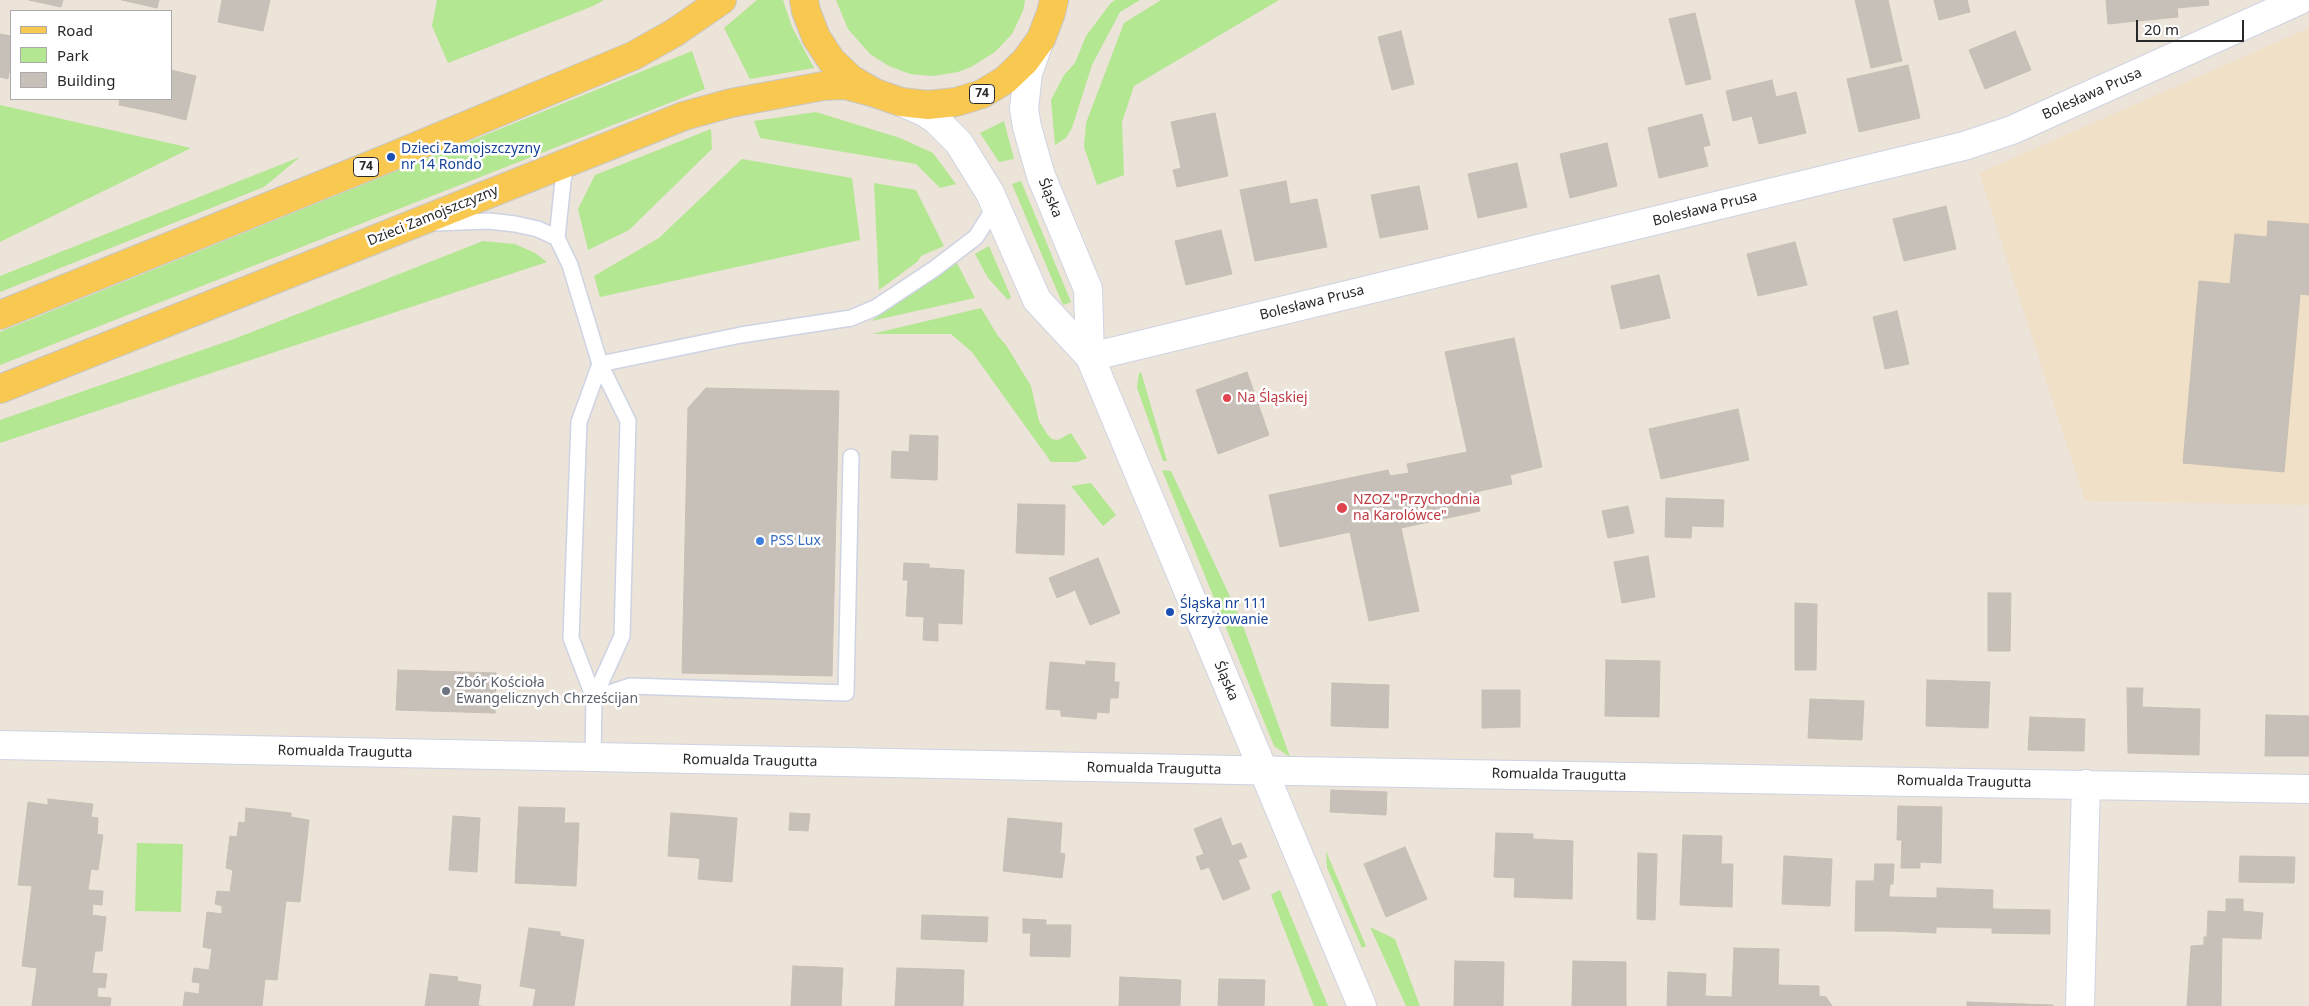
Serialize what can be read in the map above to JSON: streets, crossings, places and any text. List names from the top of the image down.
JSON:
{
  "streets": {
    "main road": ["74", "Dzieci Zamojszczyzny"],
    "street": ["Bolesława Prusa", "Śląska", "Romualda Traugutta"]
  },
  "crossings": [
    ["74", "Śląska"],
    ["74", "Dzieci Zamojszczyzny"],
    ["Bolesława Prusa", "Śląska"],
    ["Śląska", "Romualda Traugutta"]
  ],
  "places": [
    "Dzieci Zamojszczyzny nr 14 Rondo",
    "Na Śląskiej",
    "NZOZ \"Przychodnia na Karolówce\"",
    "PSS Lux",
    "Śląska nr 111 Skrzyżowanie",
    "Zbór Kościoła Ewangelicznych Chrześcijan"
  ],
  "legend": ["Road", "Park", "Building"],
  "scale_bar": "20 m"
}
